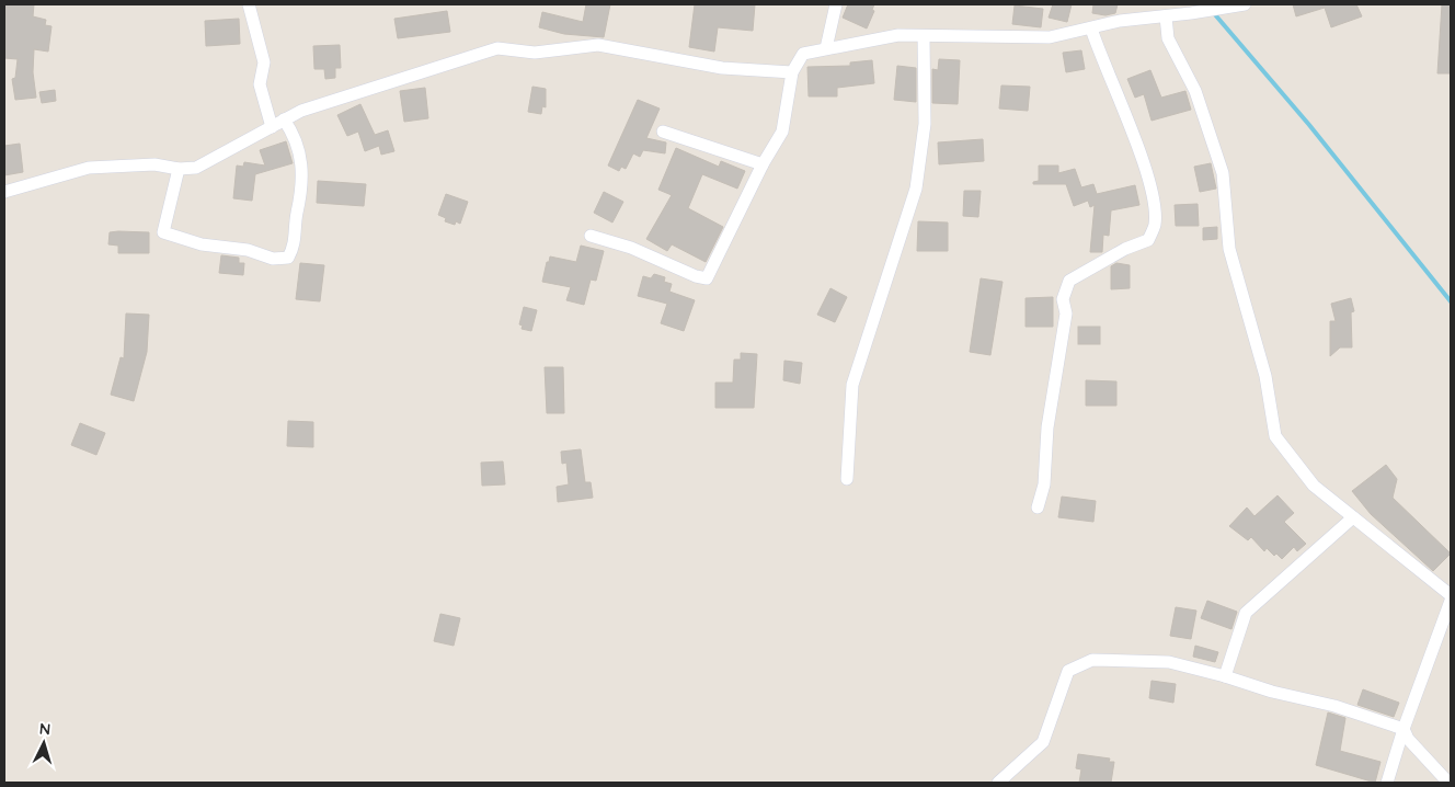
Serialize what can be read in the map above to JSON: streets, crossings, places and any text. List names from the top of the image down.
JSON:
{
  "north": "top"
}
